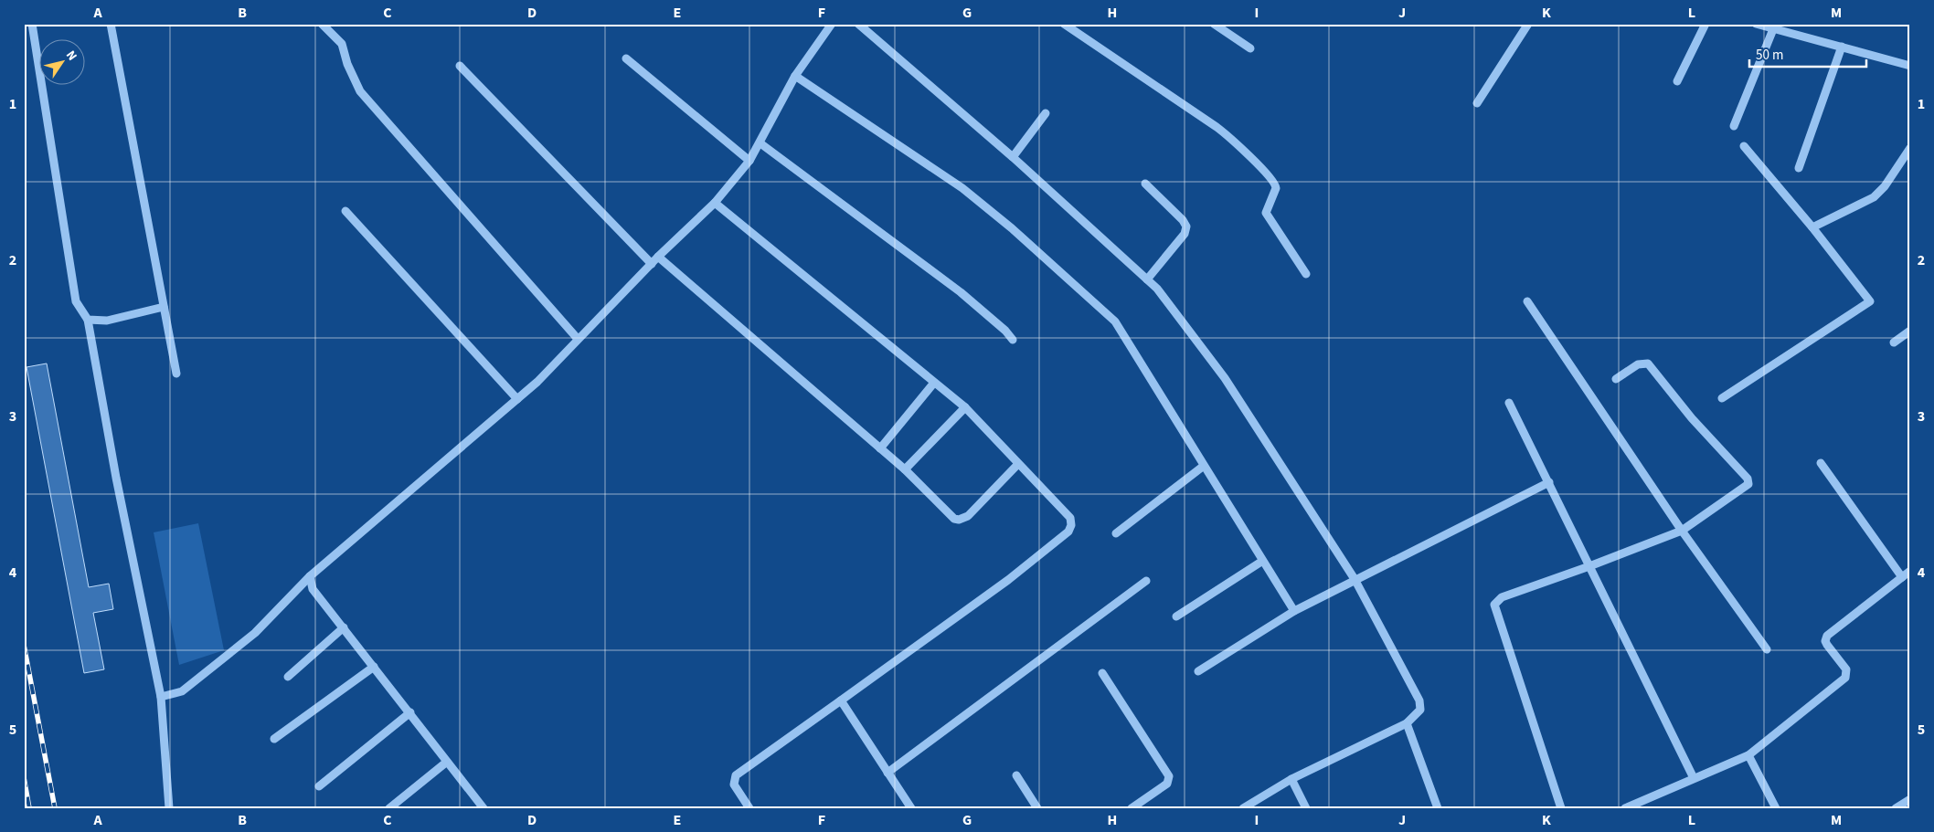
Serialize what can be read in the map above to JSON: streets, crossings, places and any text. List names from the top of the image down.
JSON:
{
  "scale_bar": "50 m",
  "north": "top right",
  "grid": {
    "columns": [
      "A",
      "B",
      "C",
      "D",
      "E",
      "F",
      "G",
      "H",
      "I",
      "J",
      "K",
      "L",
      "M"
    ],
    "rows": [
      "1",
      "2",
      "3",
      "4",
      "5"
    ]
  }
}
